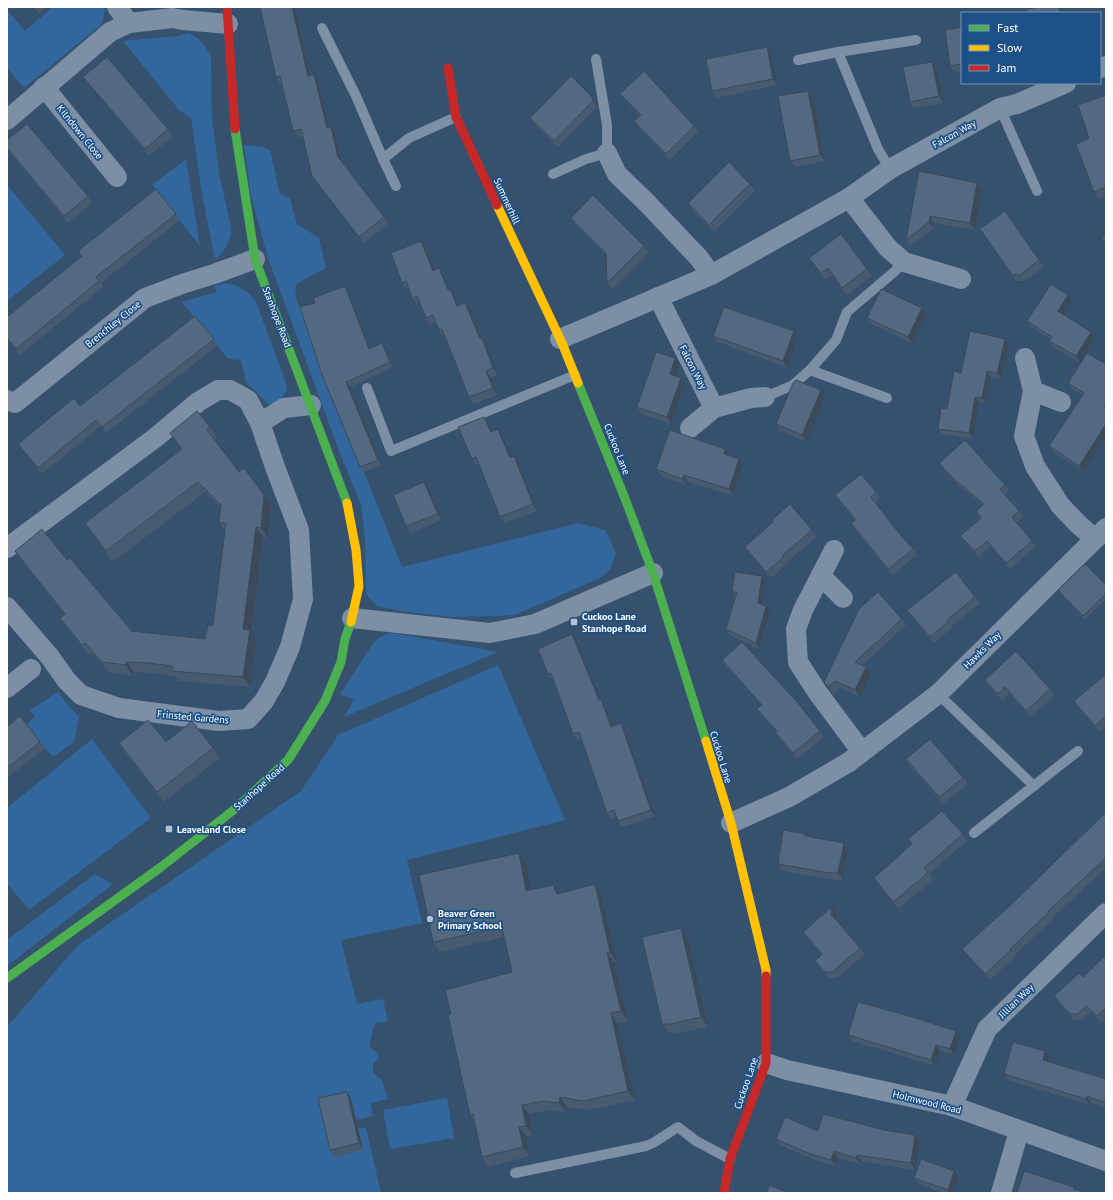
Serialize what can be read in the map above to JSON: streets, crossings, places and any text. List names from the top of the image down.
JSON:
{
  "streets": {
    "street": [
      "Kilndown Close",
      "Falcon Way",
      "Summerhill",
      "Stanhope Road",
      "Brenchley Close",
      "Cuckoo Lane",
      "Hawks Way",
      "Frinsted Gardens",
      "Jillian Way",
      "Holmwood Road"
    ]
  },
  "crossings": [
    ["Falcon Way", "Summerhill"],
    ["Falcon Way", "Cuckoo Lane"],
    ["Summerhill", "Cuckoo Lane"],
    ["Stanhope Road", "Brenchley Close"],
    ["Cuckoo Lane", "Hawks Way"],
    ["Cuckoo Lane", "Holmwood Road"],
    ["Jillian Way", "Holmwood Road"]
  ],
  "places": {
    "transit": ["Cuckoo Lane Stanhope Road", "Leaveland Close"],
    "other": ["Beaver Green Primary School"]
  },
  "legend": ["Fast", "Slow", "Jam"]
}
